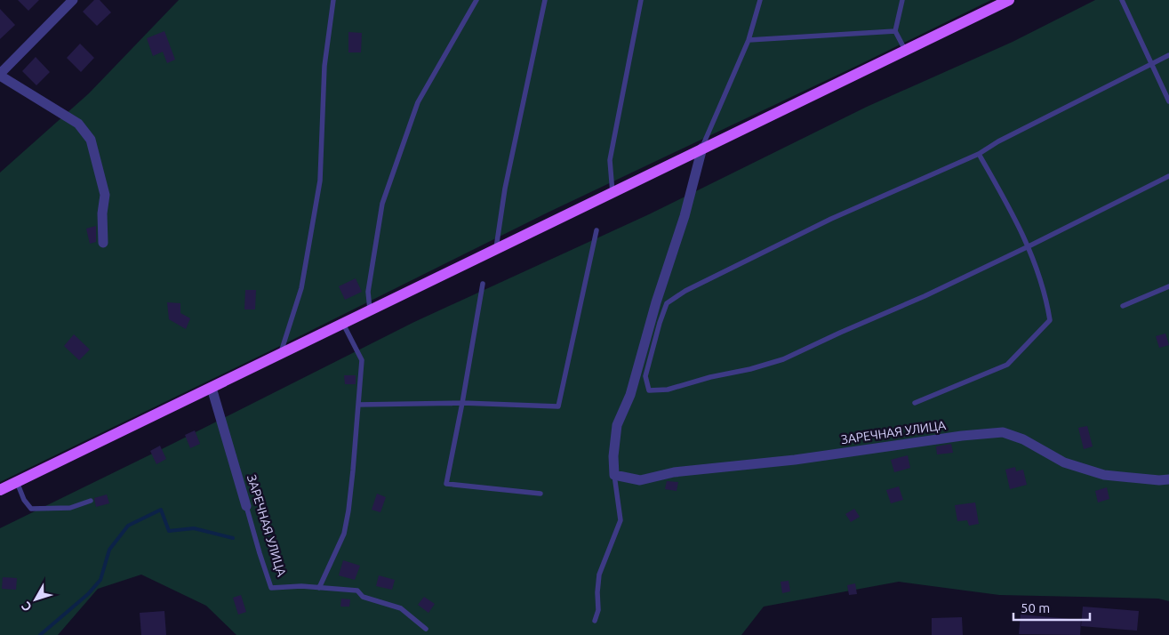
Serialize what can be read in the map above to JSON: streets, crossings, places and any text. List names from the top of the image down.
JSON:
{
  "streets": {
    "street": ["ЗАРЕЧНАЯ УЛИЦА"]
  },
  "scale_bar": "50 m",
  "north": "bottom left"
}
